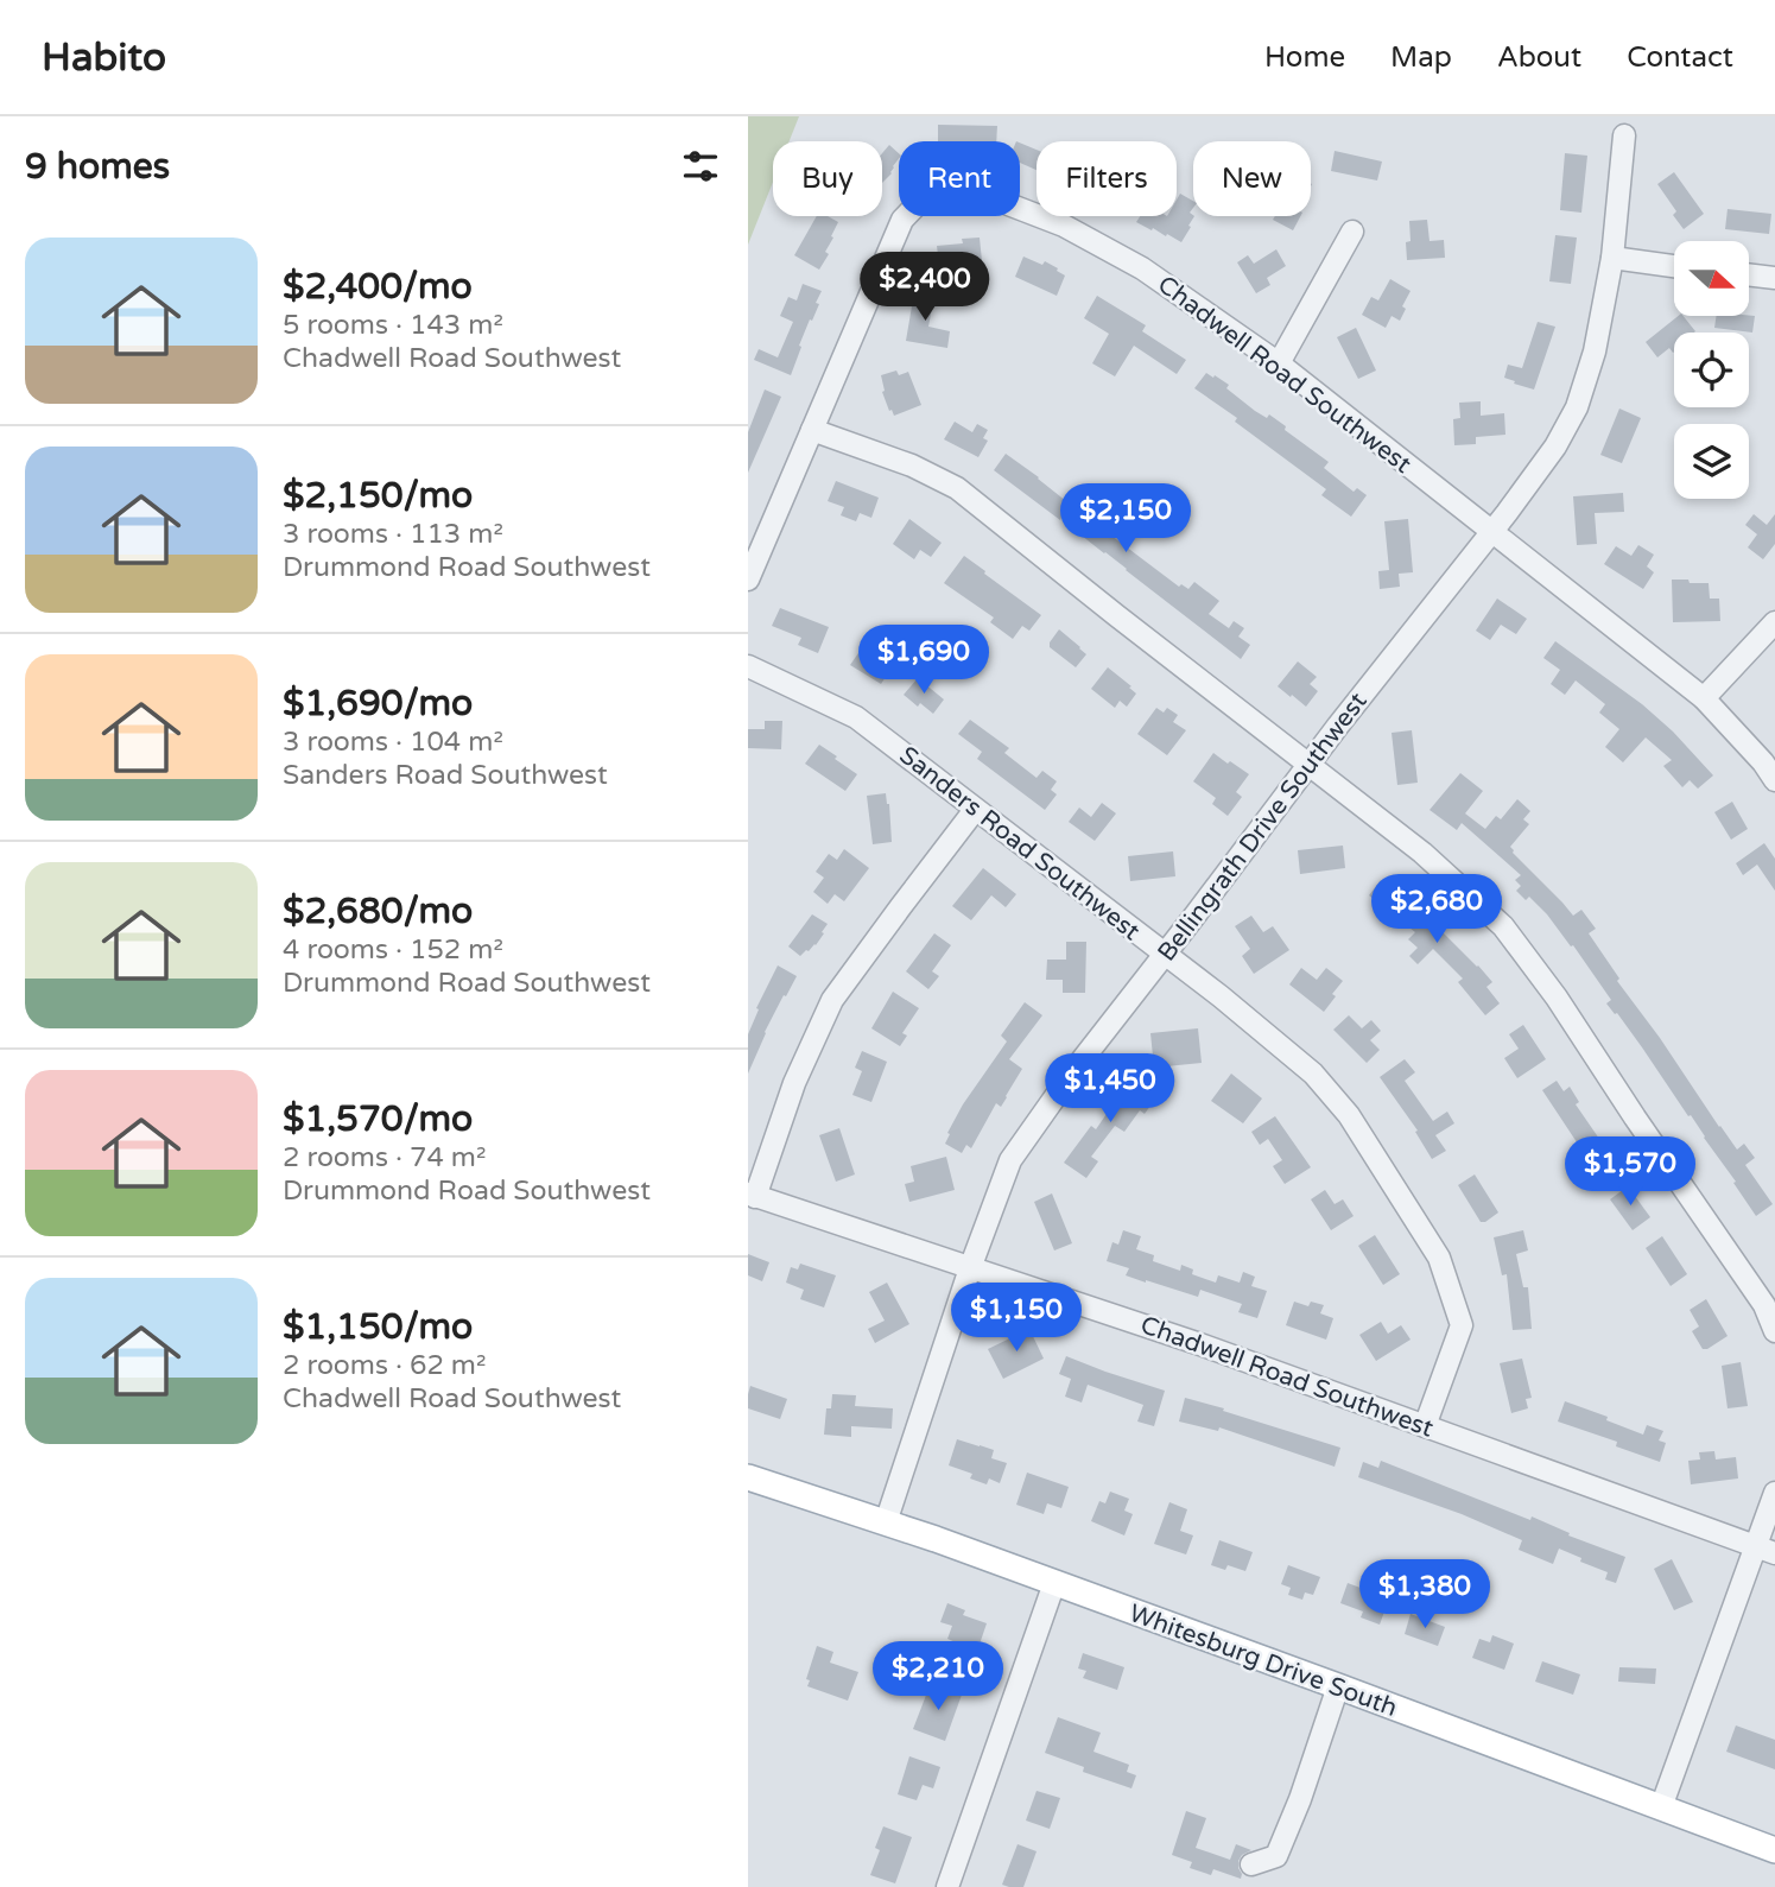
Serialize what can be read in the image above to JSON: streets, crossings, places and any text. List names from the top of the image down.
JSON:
{
  "streets": {
    "main road": ["Whitesburg Drive South"],
    "street": ["Chadwell Road Southwest", "Bellingrath Drive Southwest", "Sanders Road Southwest"]
  },
  "crossings": [
    ["Chadwell Road Southwest", "Bellingrath Drive Southwest"],
    ["Chadwell Road Southwest", "Sanders Road Southwest"],
    ["Bellingrath Drive Southwest", "Sanders Road Southwest"],
    ["Bellingrath Drive Southwest", "Whitesburg Drive South"]
  ],
  "north": "right",
  "page": {
    "header": "Habito",
    "nav": [
      "Home",
      "Map",
      "About",
      "Contact"
    ],
    "heading": "9 homes",
    "chip": [
      "Buy",
      "Rent",
      "Filters",
      "New"
    ],
    "list": [
      {
        "name": "$2,400/mo",
        "note": "5 rooms · 143 m² · Chadwell Road Southwest"
      },
      {
        "name": "$2,150/mo",
        "note": "3 rooms · 113 m² · Drummond Road Southwest"
      },
      {
        "name": "$1,690/mo",
        "note": "3 rooms · 104 m² · Sanders Road Southwest"
      },
      {
        "name": "$2,680/mo",
        "note": "4 rooms · 152 m² · Drummond Road Southwest"
      },
      {
        "name": "$1,570/mo",
        "note": "2 rooms · 74 m² · Drummond Road Southwest"
      },
      {
        "name": "$1,150/mo",
        "note": "2 rooms · 62 m² · Chadwell Road Southwest"
      }
    ],
    "price": [
      "$2,400",
      "$2,150",
      "$1,690",
      "$2,680",
      "$1,450",
      "$1,570",
      "$1,150",
      "$1,380",
      "$2,210"
    ]
  }
}
